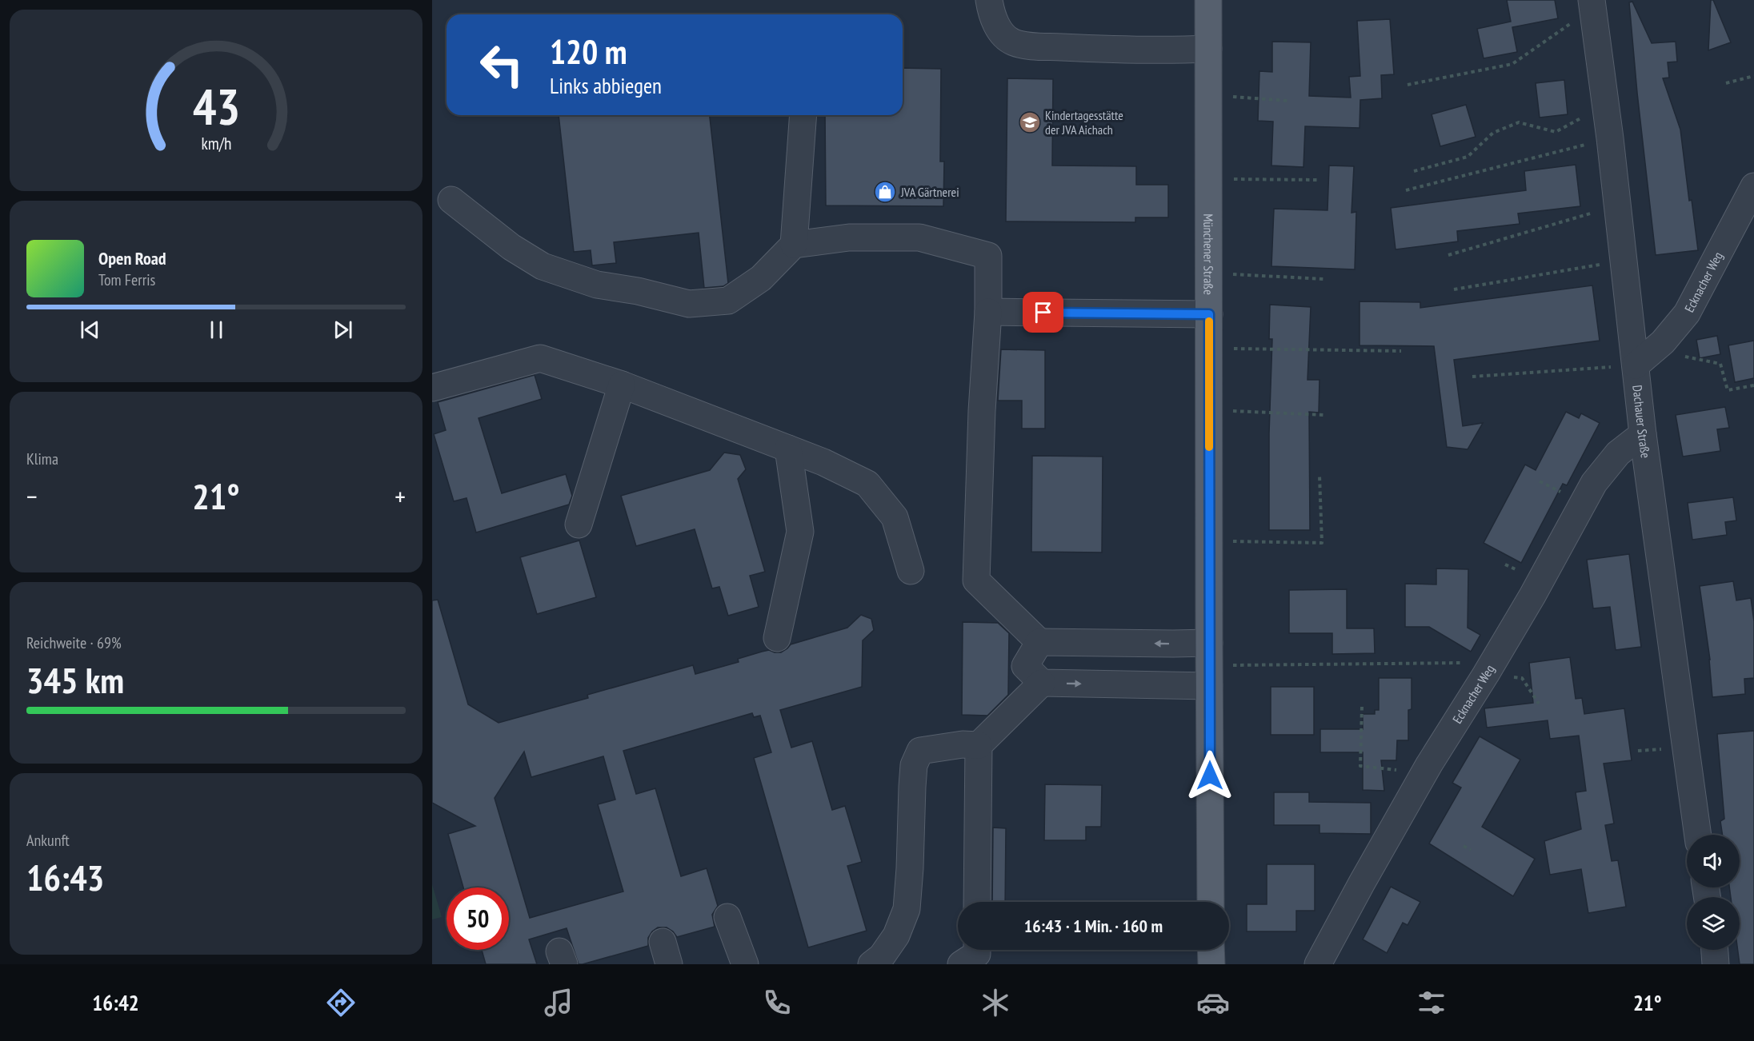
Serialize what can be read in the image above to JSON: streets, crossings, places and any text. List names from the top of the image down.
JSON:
{
  "streets": {
    "main road": ["Münchener Straße"],
    "street": ["Ecknacher Weg", "Dachauer Straße"]
  },
  "crossings": [
    ["Ecknacher Weg", "Dachauer Straße"]
  ],
  "places": {
    "school or university": ["Kindertagesstätte der JVA Aichach"],
    "shop": ["JVA Gärtnerei"]
  },
  "page": {
    "turn": ["120 m", "Links abbiegen"],
    "song": ["Open Road", "Tom Ferris"],
    "tile": [
      "Klima",
      ["Reichweite · 69%", "345 km"],
      ["Ankunft", "16:43"]
    ],
    "heat": ["−", "21°", "+"],
    "limit": "50",
    "trip": "16:43 · 1 Min. · 160 m",
    "tabs": ["16:42", "21°"],
    "gauge": ["43", "km/h"]
  }
}
